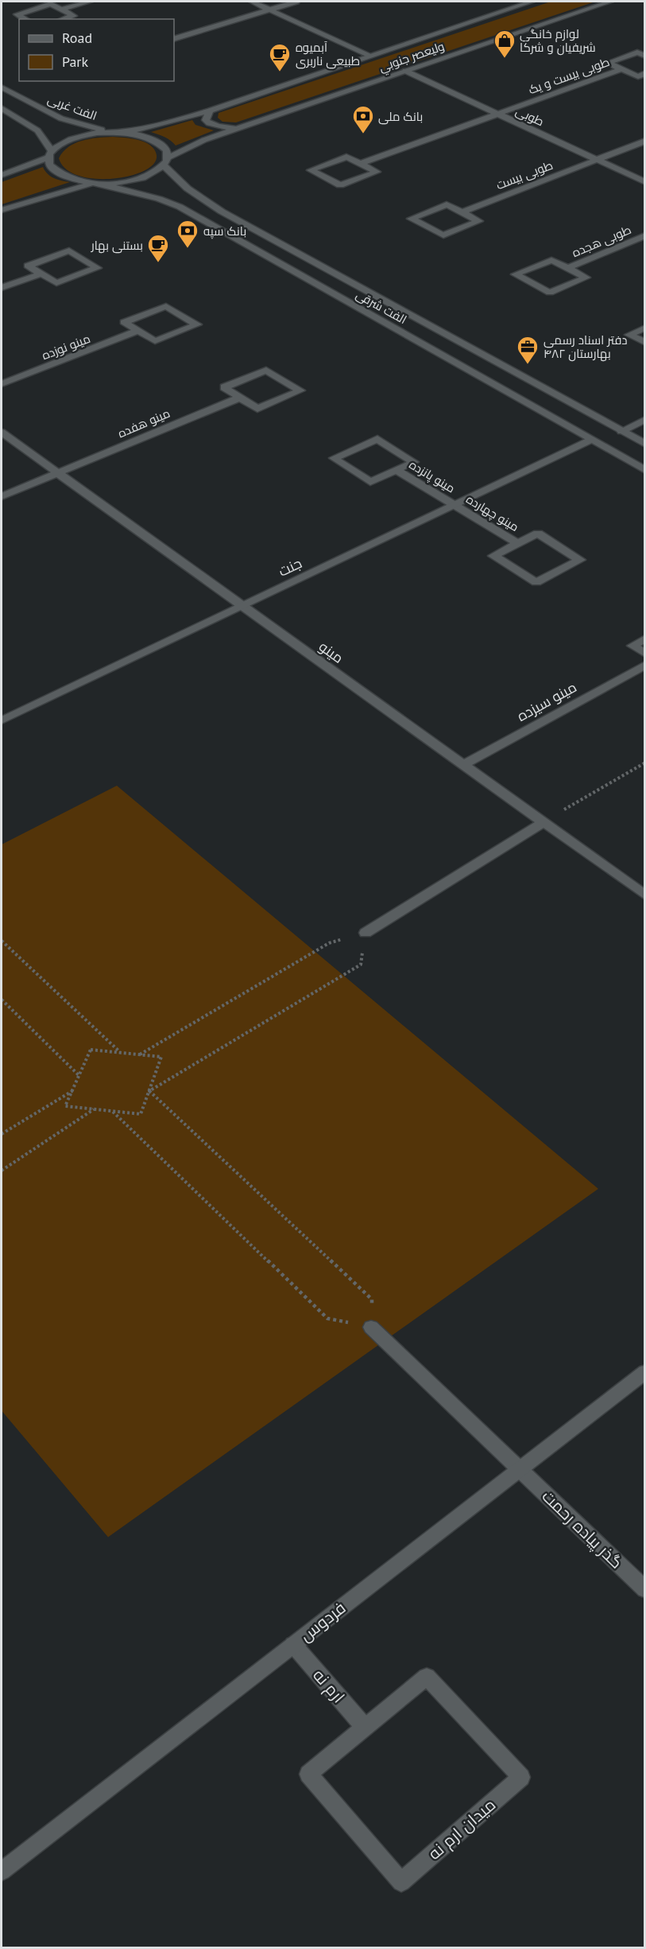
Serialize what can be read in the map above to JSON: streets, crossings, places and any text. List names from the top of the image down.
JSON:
{
  "streets": {
    "street": [
      "وليعصر جنوبي",
      "طوبی بیست و یک",
      "الفت غربی",
      "طوبی",
      "طوبی بیست",
      "طوبی هجده",
      "الفت شرقی",
      "مینو نوزده",
      "مینو هفده",
      "مینو پانزده",
      "مینو چهارده",
      "جنت",
      "مینو",
      "مینو سیزده",
      "گذر پیاده رحمت",
      "فردوس",
      "ارم نه",
      "میدان ارم نه"
    ]
  },
  "crossings": [
    ["وليعصر جنوبي", "طوبی"],
    ["وليعصر جنوبي", "الفت شرقی"],
    ["طوبی بیست و یک", "طوبی"],
    ["طوبی", "طوبی بیست"],
    ["الفت شرقی", "جنت"],
    ["مینو هفده", "مینو"],
    ["مینو پانزده", "مینو چهارده"],
    ["مینو پانزده", "جنت"],
    ["مینو چهارده", "جنت"],
    ["جنت", "مینو"],
    ["مینو", "مینو سیزده"],
    ["گذر پیاده رحمت", "فردوس"],
    ["فردوس", "ارم نه"],
    ["ارم نه", "میدان ارم نه"]
  ],
  "places": {
    "shop": ["لوازم خانگی شریفیان و شرکا"],
    "cafe": ["آبمیوه طبیعی ناربری", "بستنی بهار"],
    "bank": ["بانک ملی", "بانک سپه"],
    "office": ["دفتر اسناد رسمی ۴۸۲ بهارستان"]
  },
  "legend": ["Road", "Park"]
}
